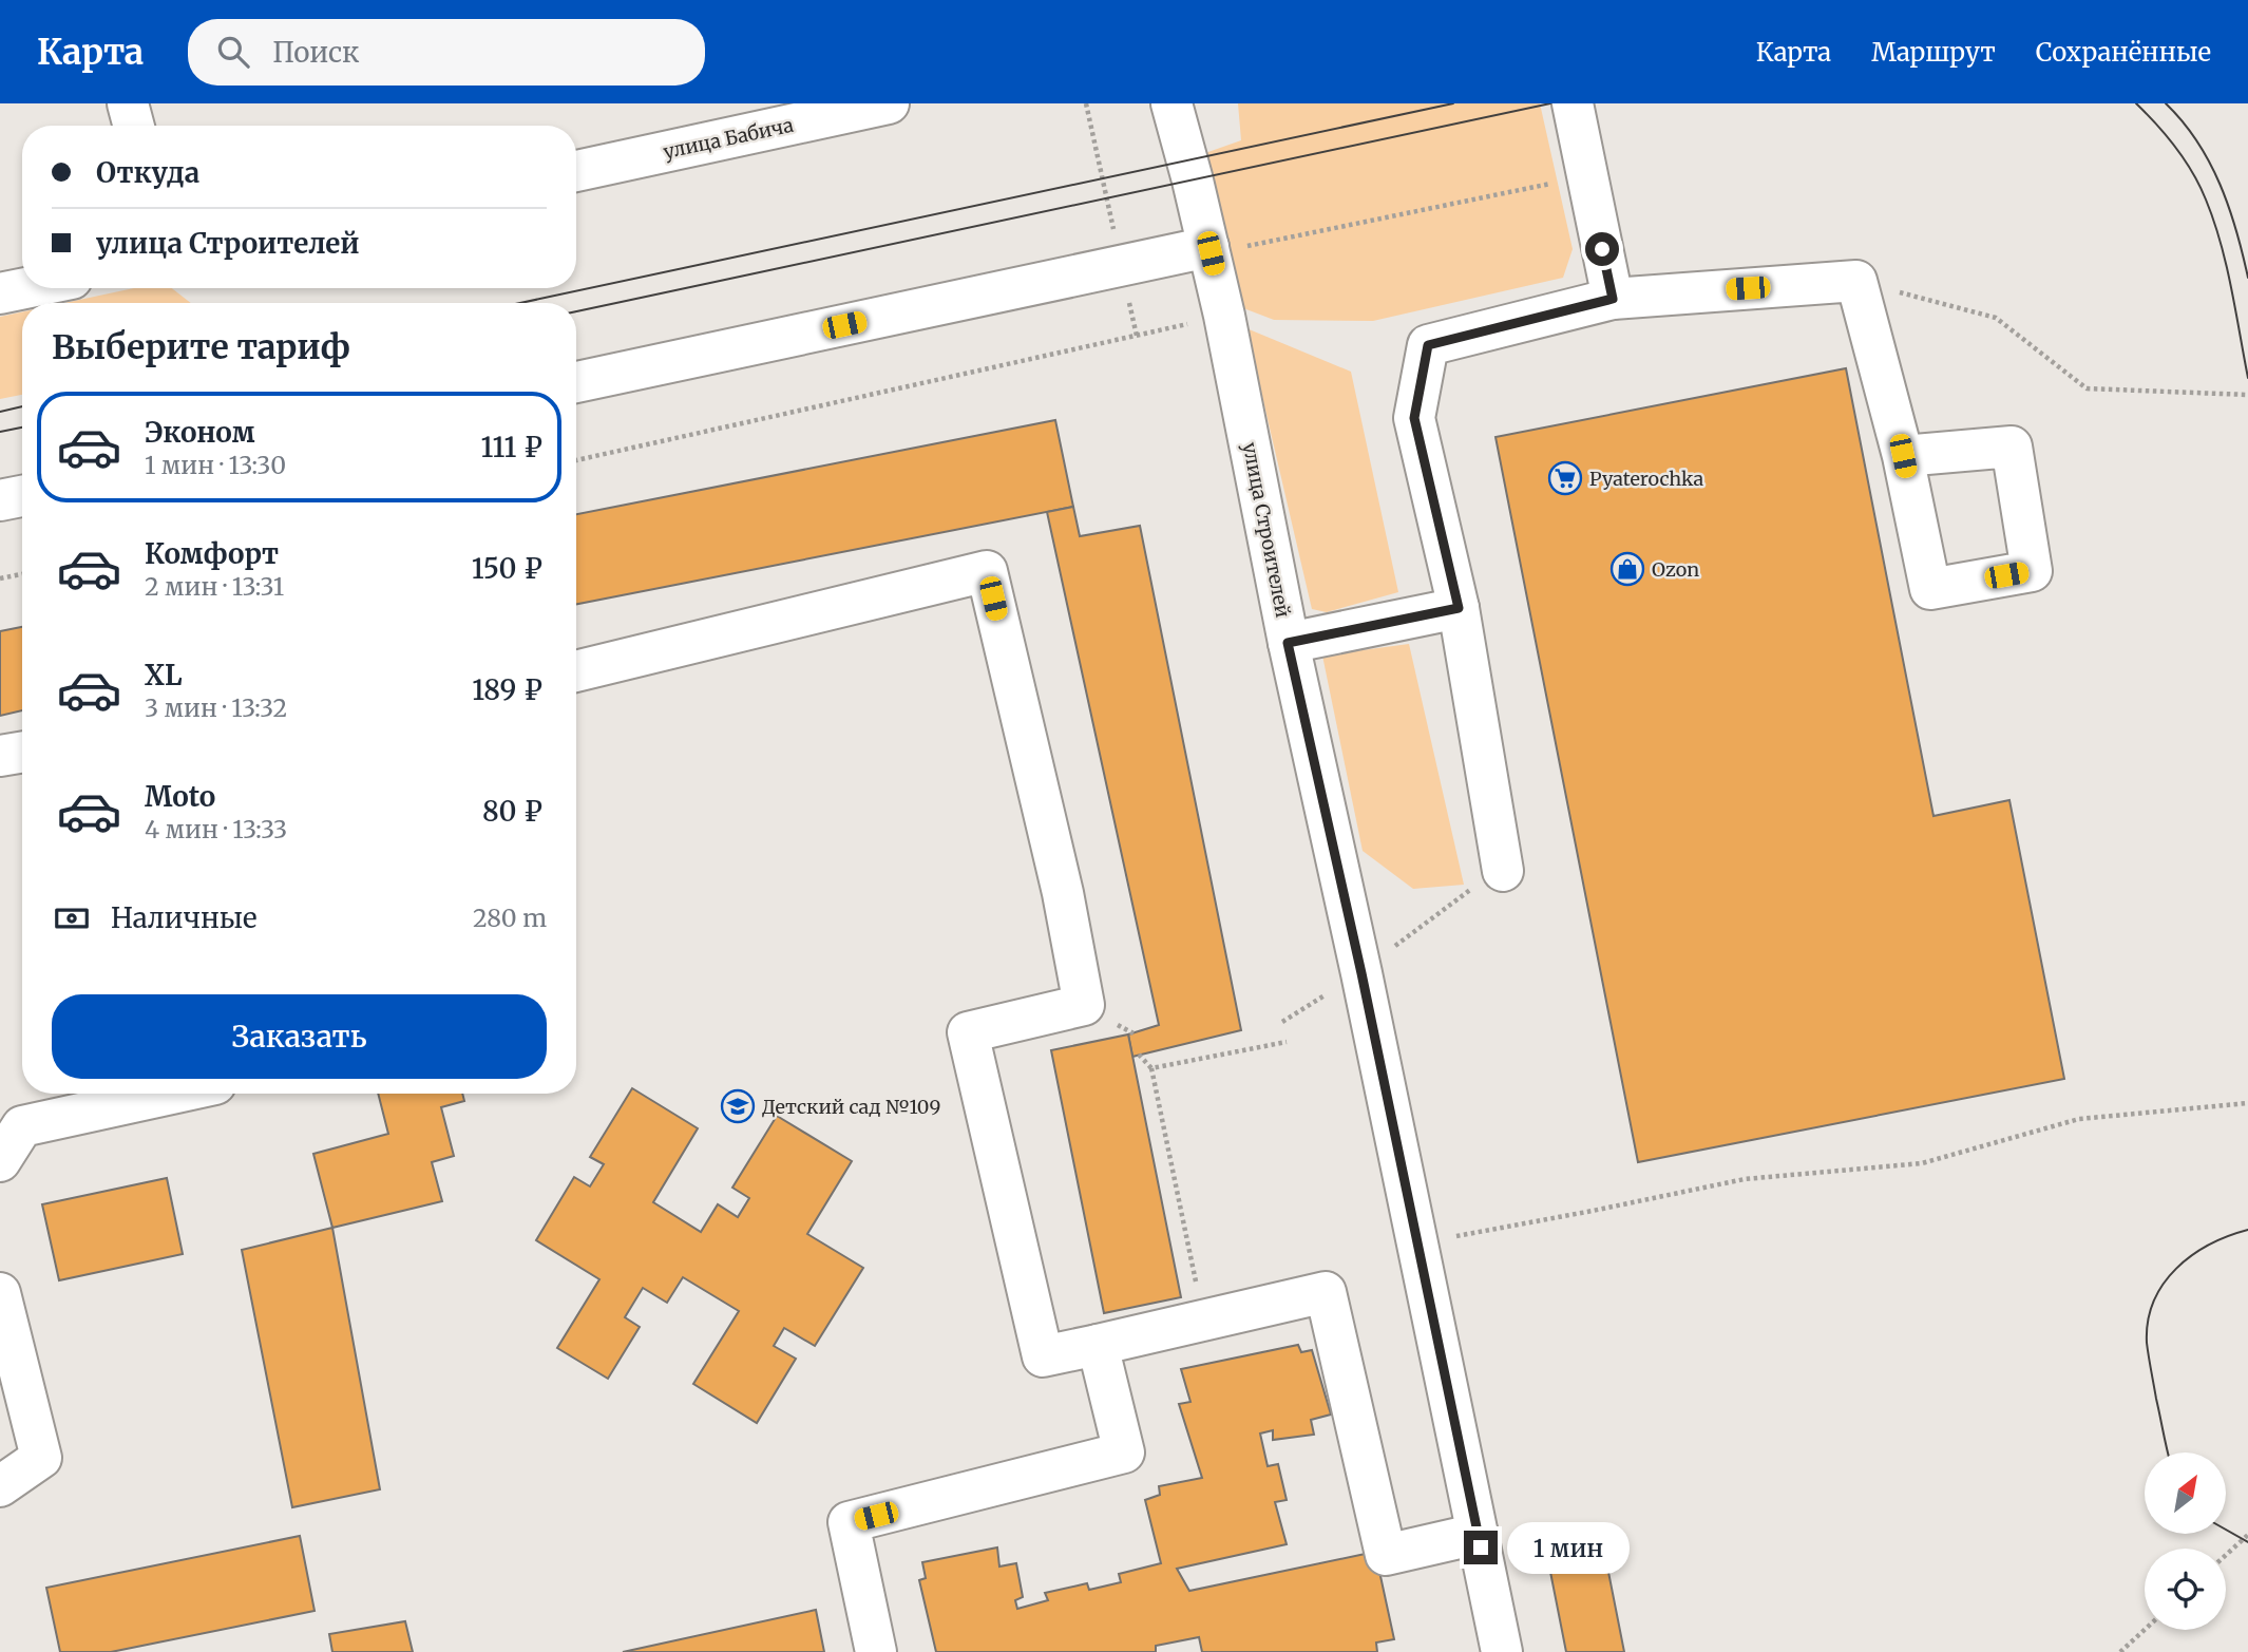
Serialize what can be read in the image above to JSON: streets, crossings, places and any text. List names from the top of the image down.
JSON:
{
  "streets": {
    "street": ["улица Бабича", "улица Строителей"]
  },
  "places": {
    "supermarket": ["Pyaterochka"],
    "shop": ["Ozon"],
    "school or university": ["Детский сад №109"]
  },
  "north": "top right",
  "page": {
    "header": "Карта",
    "search": "Поиск",
    "nav": ["Карта", "Маршрут", "Сохранённые"],
    "banner": ["Откуда", "улица Строителей"],
    "heading": "Выберите тариф",
    "list": [
      {
        "name": "Эконом",
        "note": "1 мин · 13:30",
        "value": "111 ₽"
      },
      {
        "name": "Комфорт",
        "note": "2 мин · 13:31",
        "value": "150 ₽"
      },
      {
        "name": "XL",
        "note": "3 мин · 13:32",
        "value": "189 ₽"
      },
      {
        "name": "Moto",
        "note": "4 мин · 13:33",
        "value": "80 ₽"
      }
    ],
    "pay": ["Наличные", "280 m"],
    "buttons": "Заказать",
    "bubble": "1 мин"
  }
}
